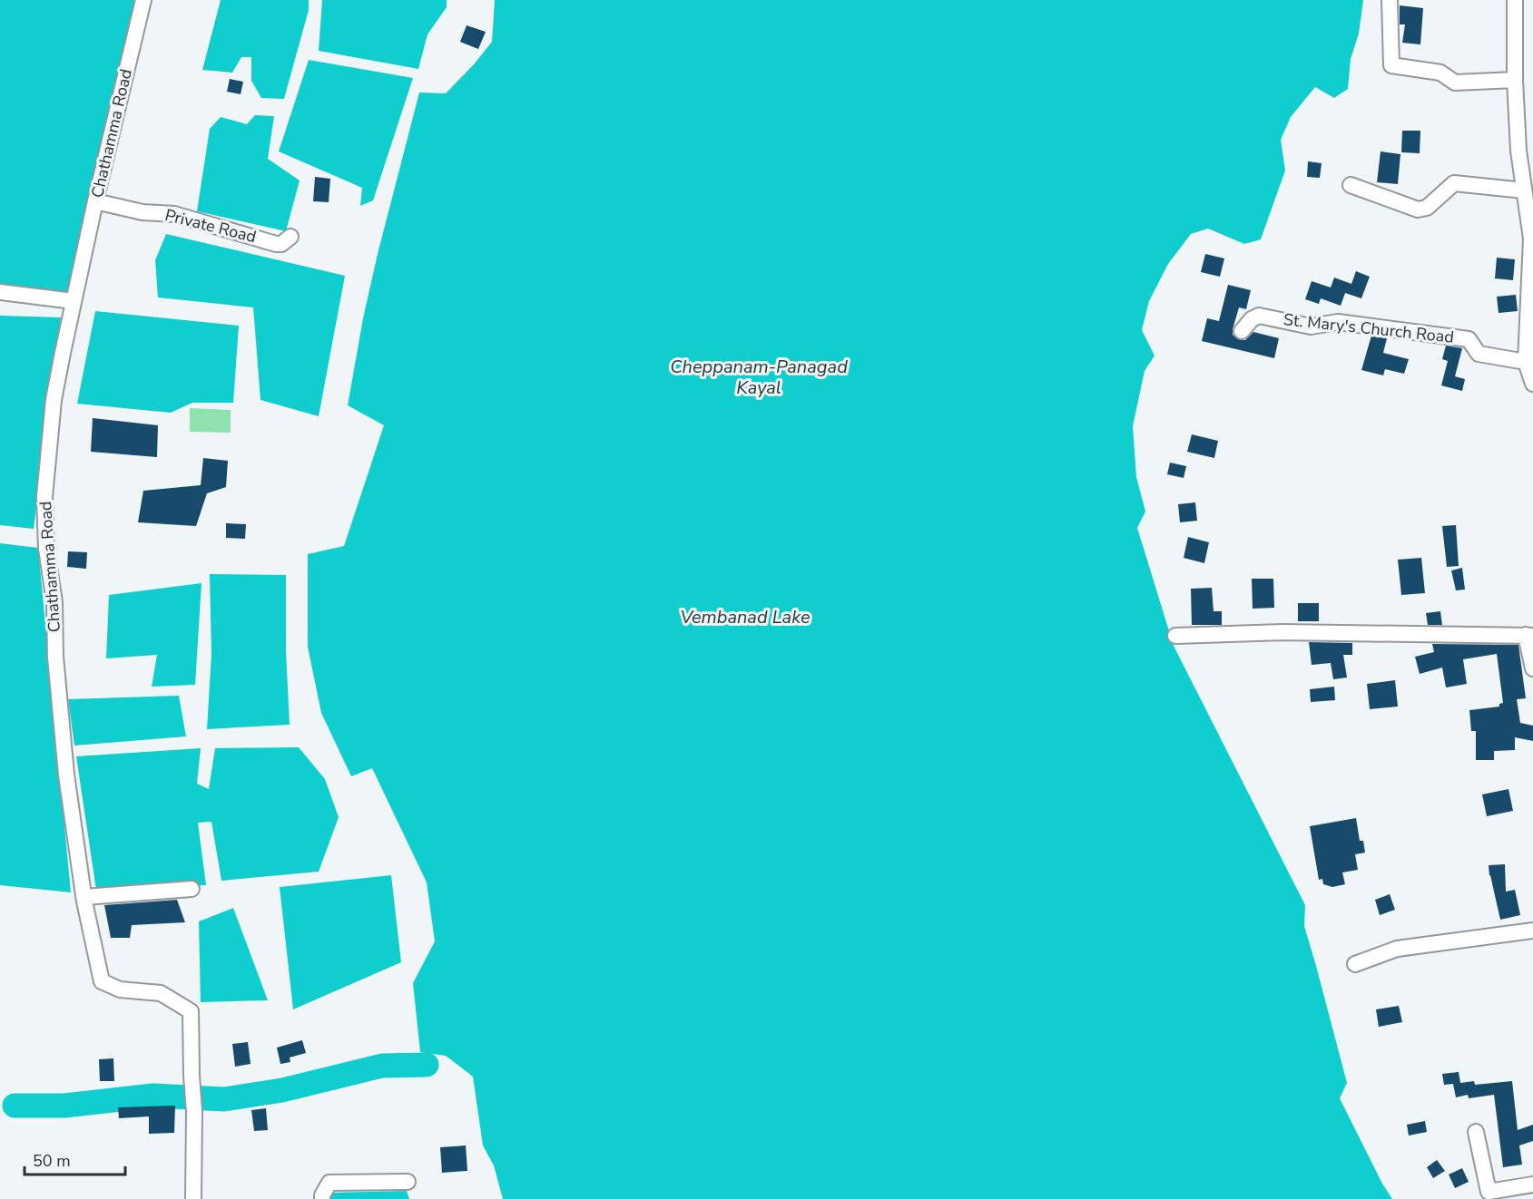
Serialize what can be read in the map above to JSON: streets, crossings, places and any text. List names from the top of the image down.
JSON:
{
  "streets": {
    "street": ["Chathamma Road", "Private Road", "St. Mary's Church Road"]
  },
  "crossings": [
    ["Chathamma Road", "Private Road"]
  ],
  "water": ["Cheppanam-Panagad Kayal", "Vembanad Lake"],
  "scale_bar": "50 m"
}
